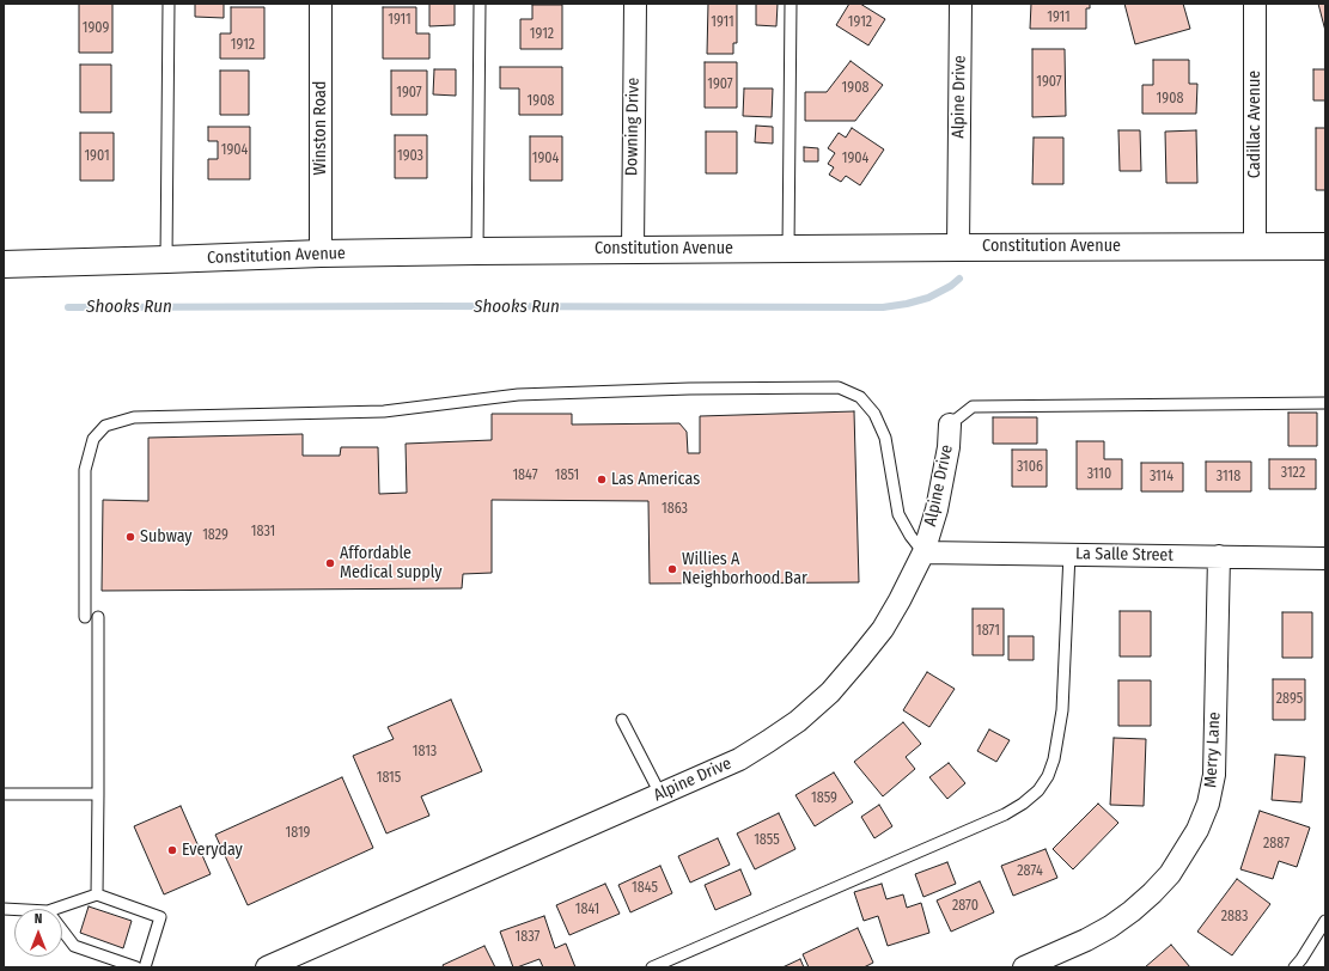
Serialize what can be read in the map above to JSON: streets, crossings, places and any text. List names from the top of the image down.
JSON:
{
  "streets": {
    "main road": ["Constitution Avenue"],
    "street": [
      "Alpine Drive",
      "Cadillac Avenue",
      "Downing Drive",
      "Winston Road",
      "La Salle Street",
      "Merry Lane"
    ]
  },
  "crossings": [
    ["Alpine Drive", "Constitution Avenue"],
    ["Alpine Drive", "La Salle Street"],
    ["Cadillac Avenue", "Constitution Avenue"],
    ["Downing Drive", "Constitution Avenue"],
    ["Winston Road", "Constitution Avenue"],
    ["La Salle Street", "Merry Lane"]
  ],
  "water": ["Shooks Run"],
  "places": [
    "Las Americas",
    "Subway",
    "Affordable Medical supply",
    "Willies A Neighborhood Bar",
    "Everyday"
  ],
  "house_numbers": [
    "1911",
    "1911",
    "1911",
    "1912",
    "1909",
    "1912",
    "1912",
    "1907",
    "1907",
    "1908",
    "1907",
    "1908",
    "1908",
    "1904",
    "1901",
    "1903",
    "1904",
    "1904",
    "3106",
    "3122",
    "3110",
    "1847",
    "1851",
    "3114",
    "3118",
    "1863",
    "1831",
    "1829",
    "1871",
    "2895",
    "1813",
    "1815",
    "1859",
    "1819",
    "1855",
    "2887",
    "2874",
    "1845",
    "2870",
    "1841",
    "2883",
    "1837"
  ],
  "north": "top"
}
